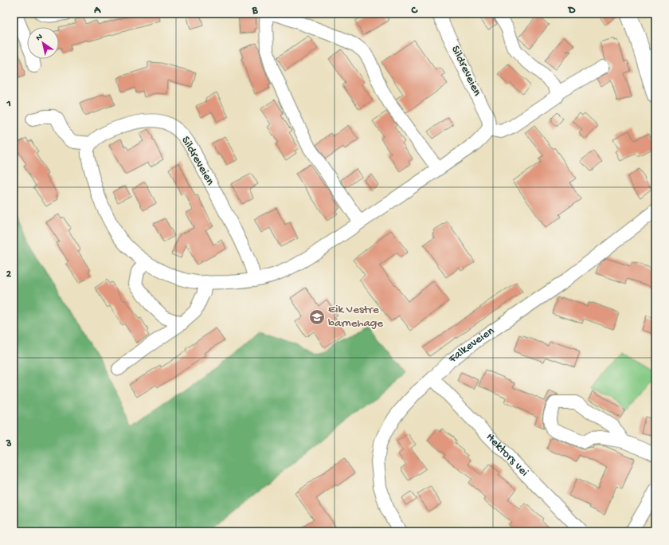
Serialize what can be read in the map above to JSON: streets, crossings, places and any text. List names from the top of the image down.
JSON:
{
  "streets": {
    "street": ["Sildreveien", "Falkeveien", "Hektors vei"]
  },
  "crossings": [
    ["Falkeveien", "Hektors vei"]
  ],
  "places": {
    "school or university": ["Eik Vestre barnehage"]
  },
  "north": "top left",
  "grid": {
    "columns": [
      "A",
      "B",
      "C",
      "D"
    ],
    "rows": ["1", "2", "3"]
  }
}
